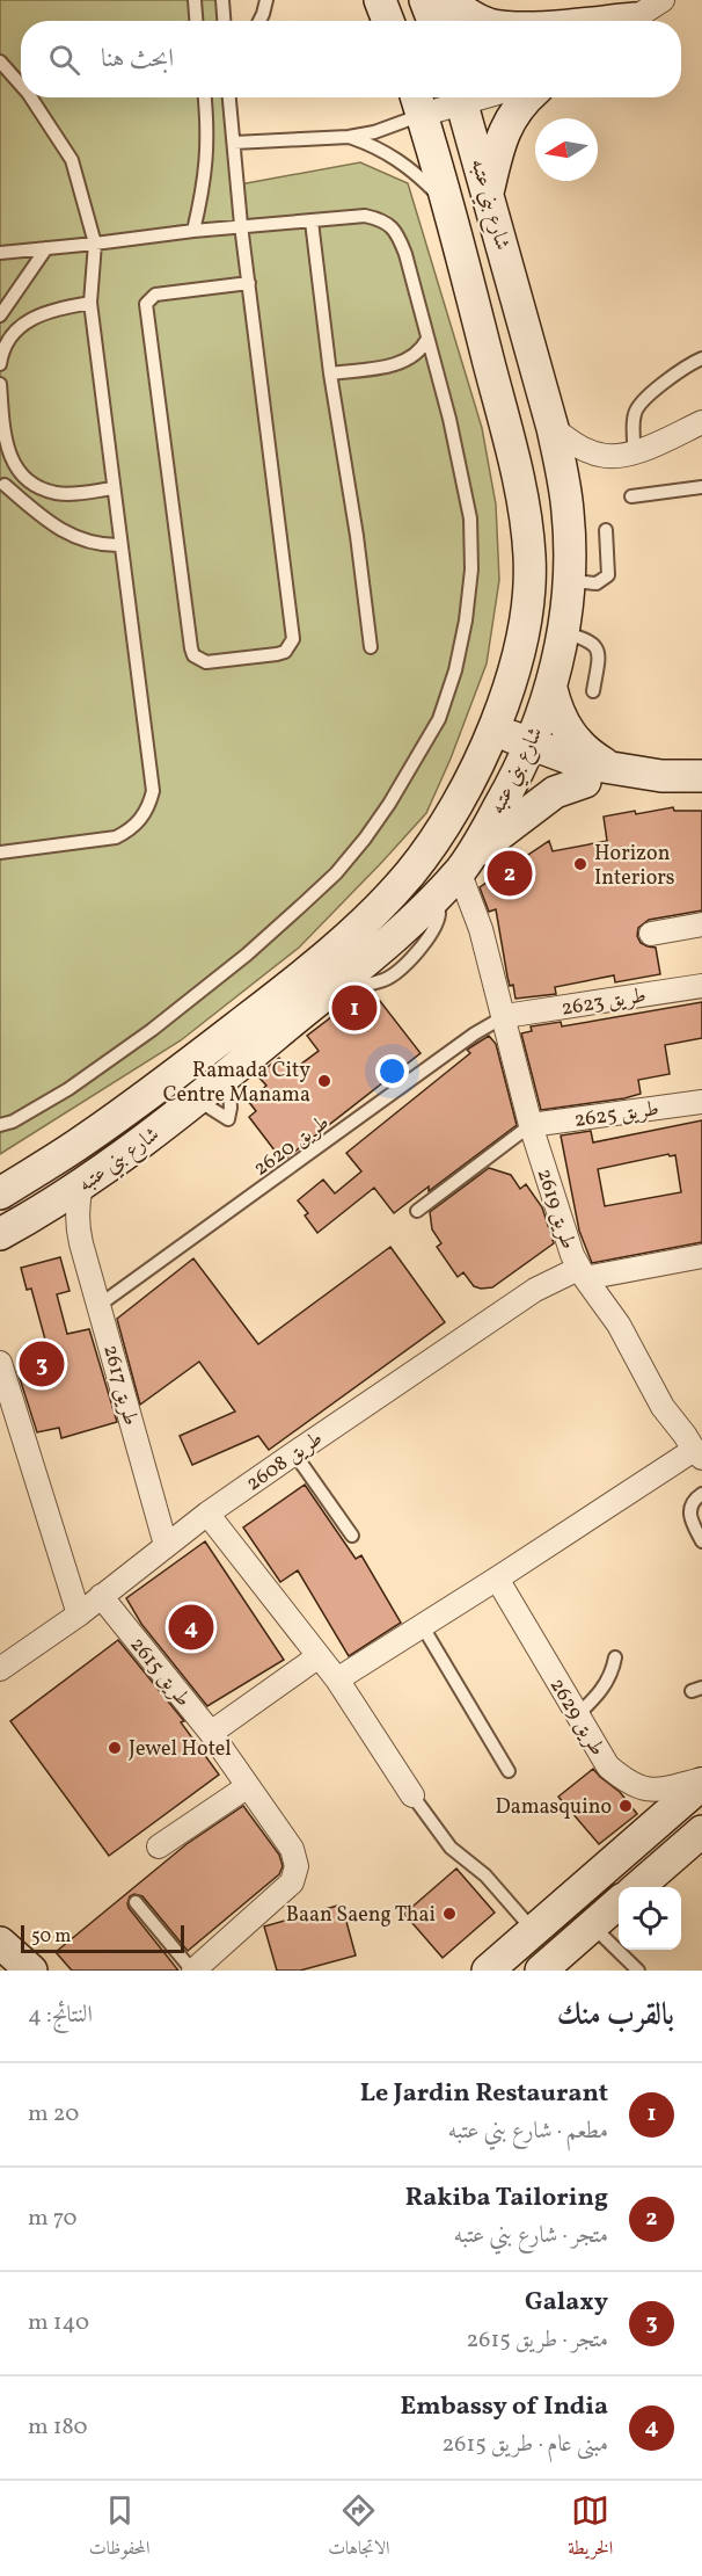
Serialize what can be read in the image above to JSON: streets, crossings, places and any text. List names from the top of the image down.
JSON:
{
  "streets": {
    "main road": ["شارع بني عتبه"],
    "street": [
      "طريق 2623",
      "طريق 2625",
      "طريق 2619",
      "طريق 2617",
      "طريق 2608",
      "طريق 2615",
      "طريق 2629"
    ],
    "lane": ["طريق 2620"]
  },
  "crossings": [
    ["شارع بني عتبه", "طريق 2619"],
    ["شارع بني عتبه", "طريق 2617"],
    ["طريق 2623", "طريق 2620"],
    ["طريق 2623", "طريق 2619"],
    ["طريق 2625", "طريق 2619"],
    ["طريق 2620", "طريق 2619"],
    ["طريق 2620", "طريق 2617"],
    ["طريق 2619", "طريق 2608"],
    ["طريق 2617", "طريق 2608"],
    ["طريق 2608", "طريق 2615"]
  ],
  "places": [
    "Horizon Interiors",
    "Ramada City Centre Manama",
    "Jewel Hotel",
    "Damasquino",
    "Baan Saeng Thai"
  ],
  "scale_bar": "50 m",
  "north": "left",
  "page": {
    "search": "ابحث هنا",
    "pins": [
      "2",
      "1",
      "3",
      "4"
    ],
    "scale": "50 m",
    "heading": ["بالقرب منك", "النتائج: 4"],
    "list": [
      {
        "mark": "1",
        "name": "Le Jardin Restaurant",
        "note": "مطعم · شارع بني عتبه",
        "value": "20 m"
      },
      {
        "mark": "2",
        "name": "Rakiba Tailoring",
        "note": "متجر · شارع بني عتبه",
        "value": "70 m"
      },
      {
        "mark": "3",
        "name": "Galaxy",
        "note": "متجر · طريق 2615",
        "value": "140 m"
      },
      {
        "mark": "4",
        "name": "Embassy of India",
        "note": "مبنى عام · طريق 2615",
        "value": "180 m"
      }
    ],
    "nav": ["الخريطة", "الاتجاهات", "المحفوظات"]
  }
}
